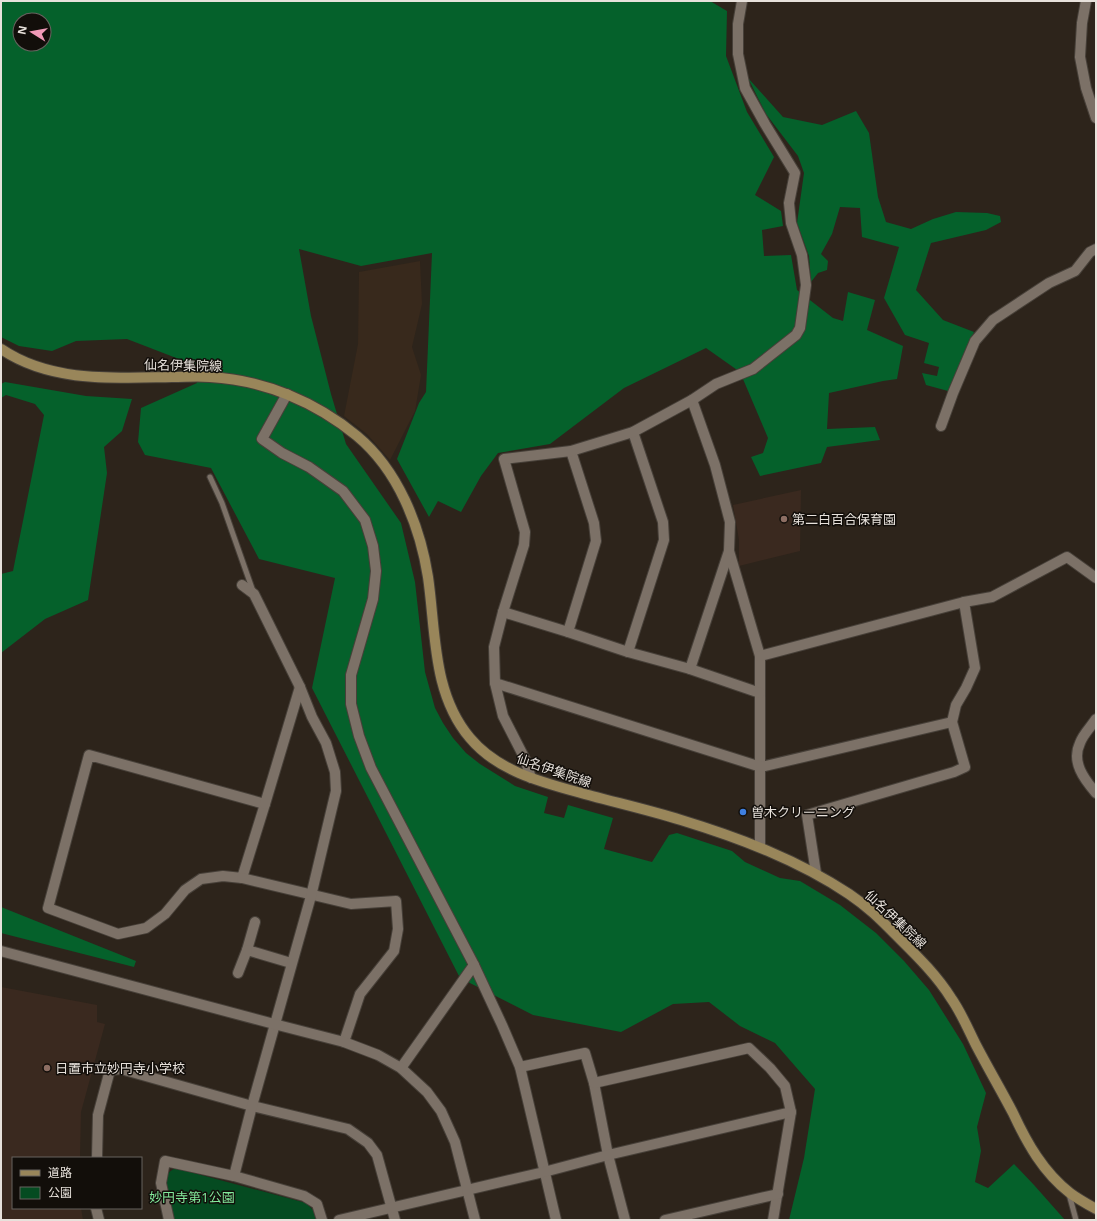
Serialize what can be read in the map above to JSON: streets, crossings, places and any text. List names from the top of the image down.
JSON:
{
  "streets": {
    "main road": ["仙名伊集院線"]
  },
  "parks": ["妙円寺第1公園"],
  "places": ["第二白百合保育園", "曽木クリーニング", "日置市立妙円寺小学校"],
  "legend": ["道路", "公園"],
  "north": "left"
}
